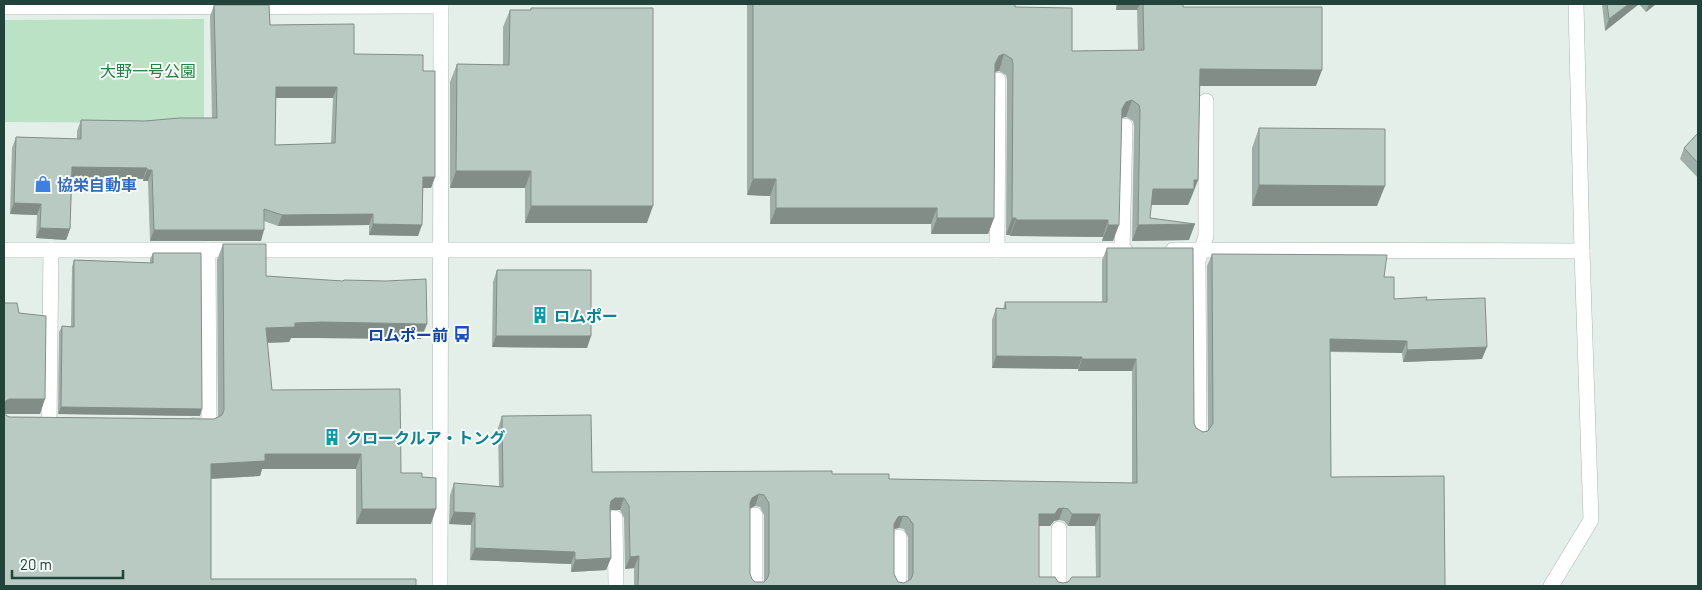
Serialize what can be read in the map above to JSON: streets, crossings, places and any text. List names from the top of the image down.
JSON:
{
  "parks": ["大野一号公園"],
  "places": {
    "shop": ["協栄自動車"],
    "building": ["ロムポー", "クロークルア・トング"],
    "bus stop": ["ロムポー前"]
  },
  "scale_bar": "20 m"
}
